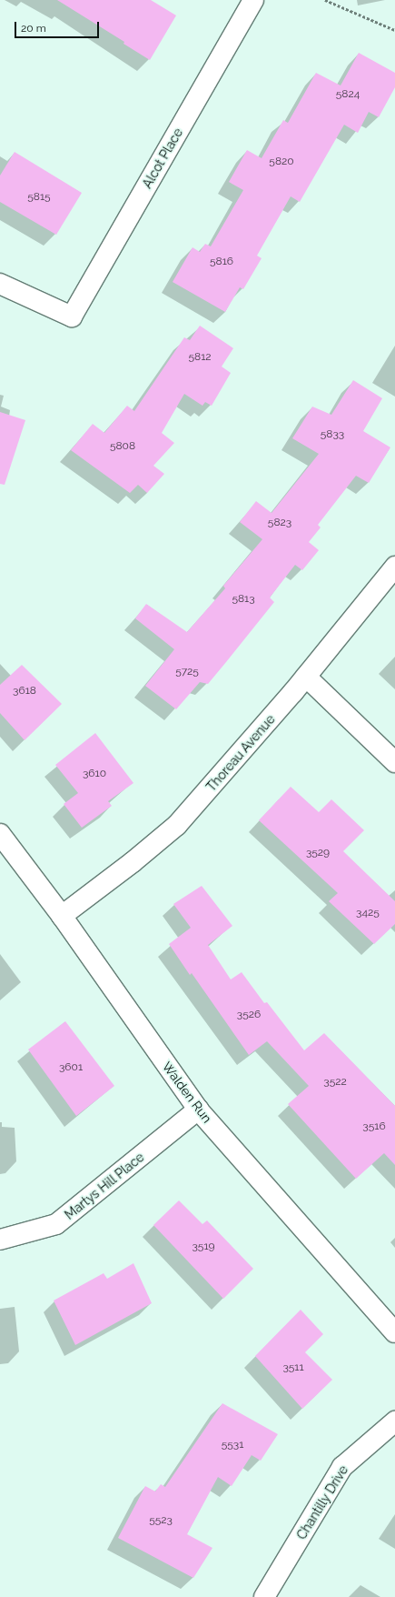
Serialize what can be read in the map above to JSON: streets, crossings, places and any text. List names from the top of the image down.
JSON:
{
  "streets": {
    "street": [
      "Alcot Place",
      "Thoreau Avenue",
      "Walden Run",
      "Martys Hill Place",
      "Chantilly Drive"
    ]
  },
  "crossings": [
    ["Thoreau Avenue", "Walden Run"],
    ["Walden Run", "Martys Hill Place"]
  ],
  "house_numbers": [
    "5824",
    "5820",
    "5815",
    "5816",
    "5812",
    "5833",
    "5808",
    "5823",
    "5813",
    "5725",
    "3618",
    "3610",
    "3529",
    "3425",
    "3526",
    "3601",
    "3522",
    "3516",
    "3519",
    "3511",
    "5531",
    "5523"
  ],
  "scale_bar": "20 m"
}
